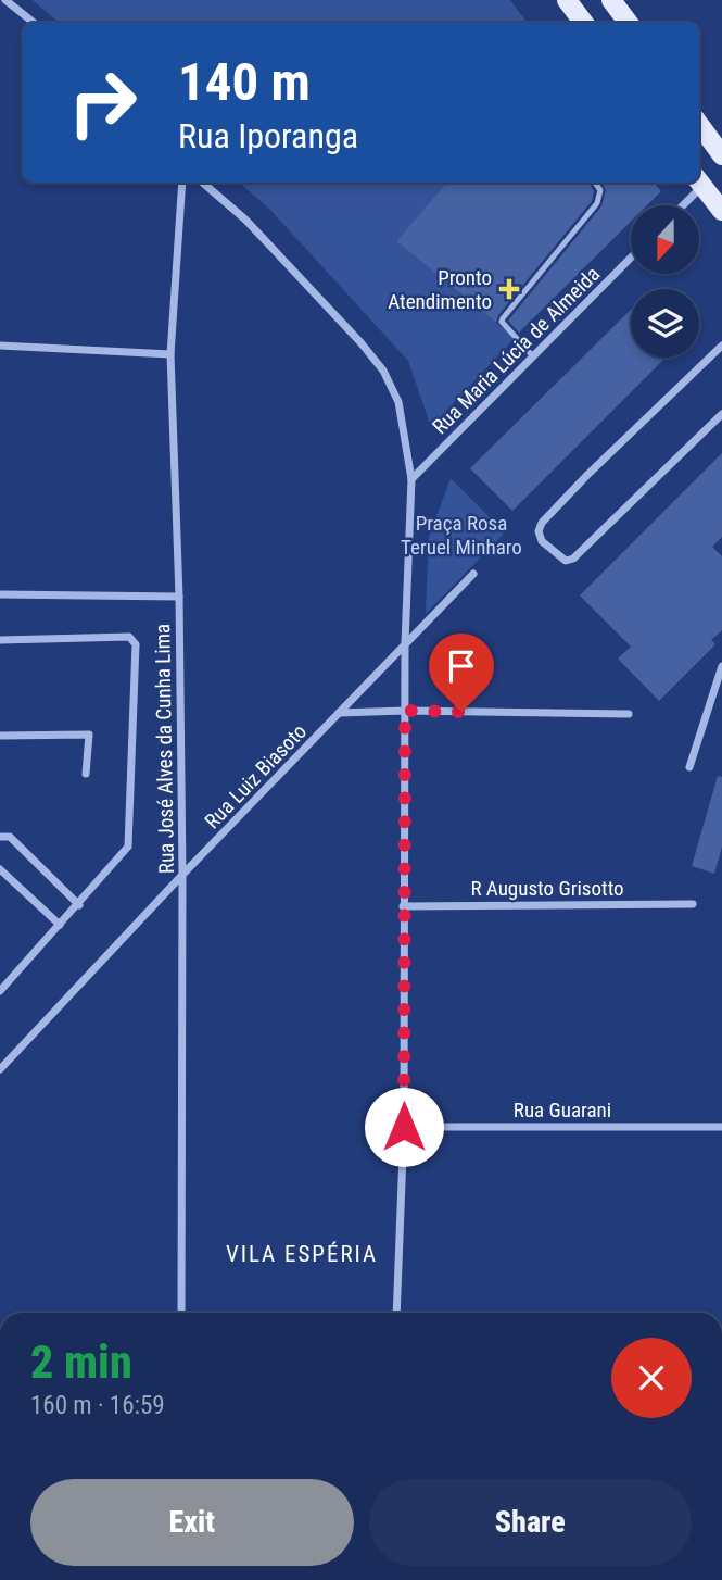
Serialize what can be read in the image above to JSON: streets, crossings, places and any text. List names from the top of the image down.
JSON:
{
  "streets": {
    "street": [
      "Rua Maria Lúcia de Almeida",
      "Rua José Alves da Cunha Lima",
      "Rua Luiz Biasoto",
      "R Augusto Grisotto",
      "Rua Guarani"
    ]
  },
  "crossings": [
    ["Rua José Alves da Cunha Lima", "Rua Luiz Biasoto"]
  ],
  "districts": ["VILA ESPÉRIA"],
  "parks": ["Praça Rosa Teruel Minharo"],
  "places": {
    "health": ["Pronto Atendimento"]
  },
  "north": "bottom",
  "page": {
    "turn": ["140 m", "Rua Iporanga"],
    "heading": ["2 min", "160 m · 16:59"],
    "buttons": ["Exit", "Share"]
  }
}
